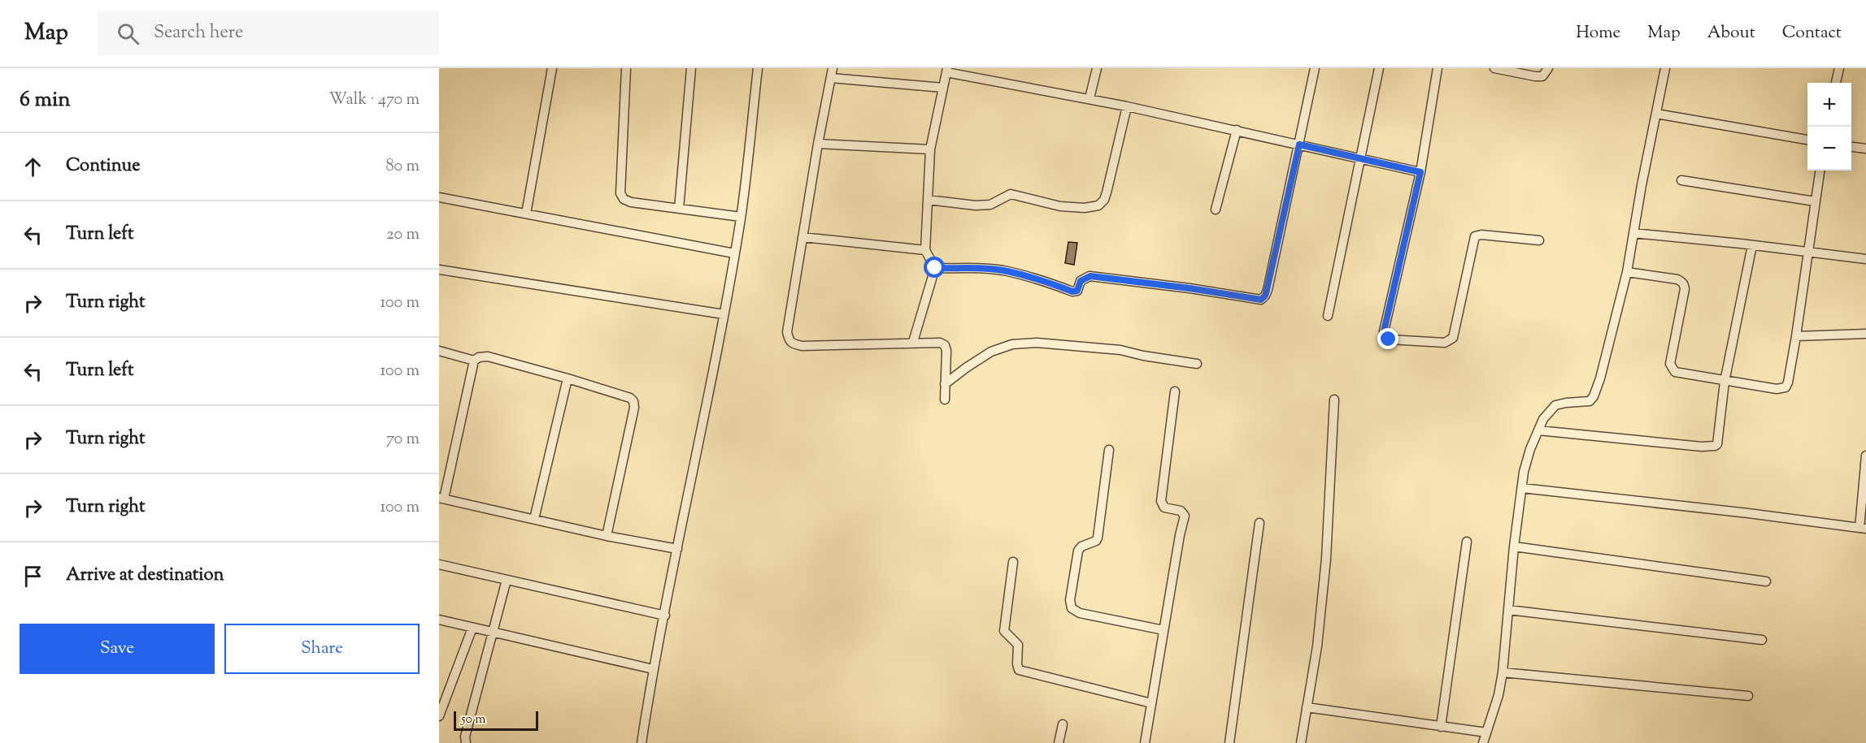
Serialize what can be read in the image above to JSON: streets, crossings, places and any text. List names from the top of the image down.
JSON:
{
  "scale_bar": "50 m",
  "page": {
    "header": "Map",
    "search": "Search here",
    "nav": [
      "Home",
      "Map",
      "About",
      "Contact"
    ],
    "heading": ["6 min", "Walk · 470 m"],
    "map_buttons": ["+", "−"],
    "list": [
      ["Continue", "80 m"],
      ["Turn left", "20 m"],
      ["Turn right", "100 m"],
      ["Turn left", "100 m"],
      ["Turn right", "70 m"],
      ["Turn right", "100 m"],
      "Arrive at destination"
    ],
    "buttons": ["Save", "Share"],
    "scale": "50 m"
  }
}
